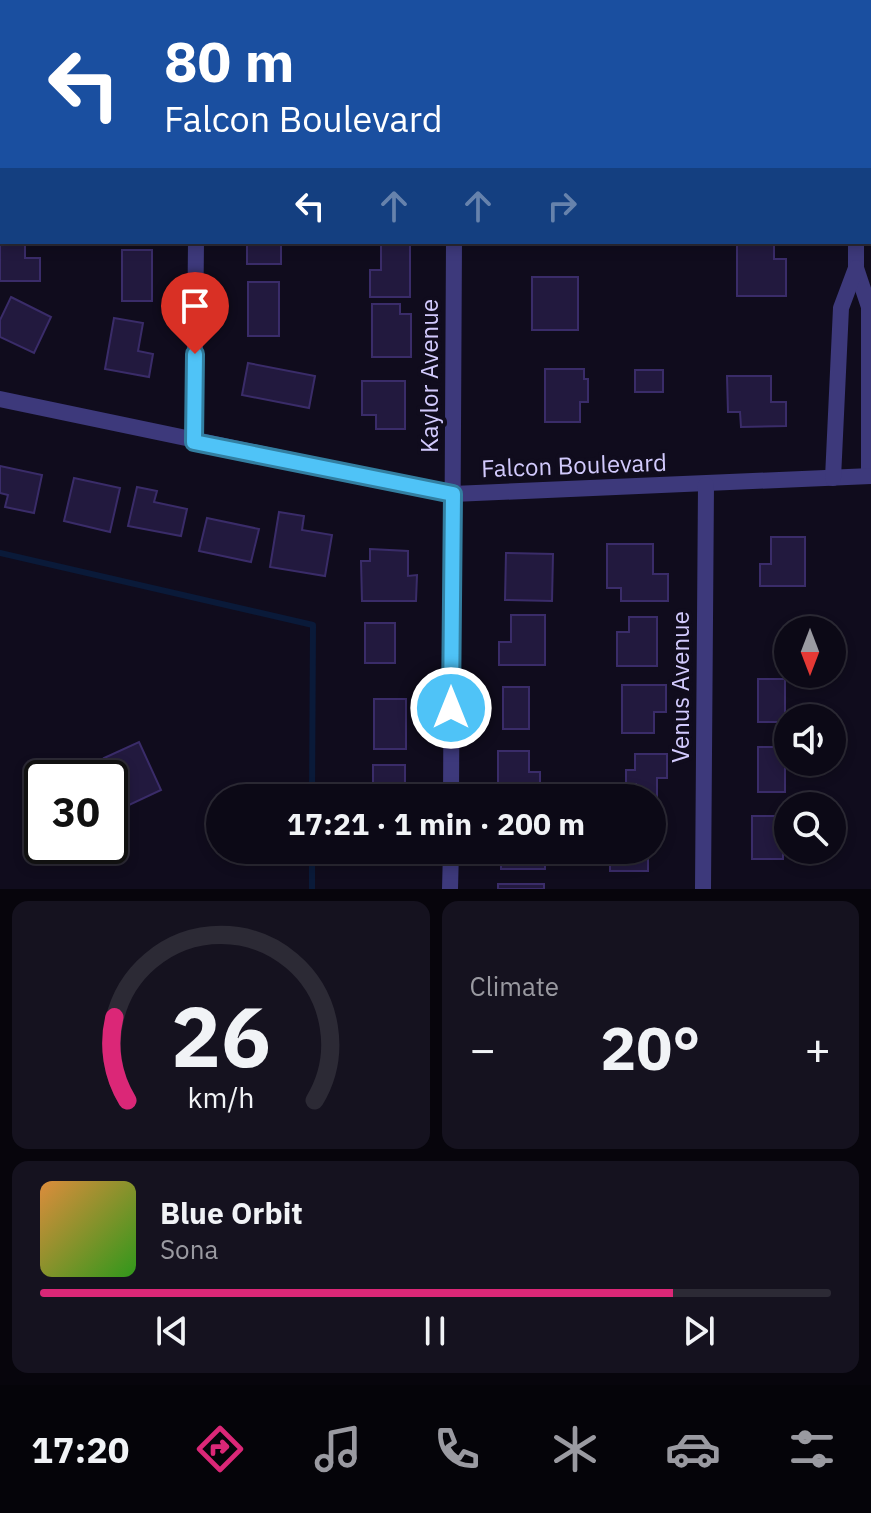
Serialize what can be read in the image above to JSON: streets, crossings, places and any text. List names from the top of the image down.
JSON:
{
  "streets": {
    "street": ["Kaylor Avenue", "Falcon Boulevard", "Venus Avenue"]
  },
  "crossings": [
    ["Kaylor Avenue", "Falcon Boulevard"],
    ["Falcon Boulevard", "Venus Avenue"]
  ],
  "north": "bottom",
  "page": {
    "turn": ["80 m", "Falcon Boulevard"],
    "limit": "30",
    "trip": "17:21 · 1 min · 200 m",
    "tile": "Climate",
    "heat": ["−", "20°", "+"],
    "song": ["Blue Orbit", "Sona"],
    "tabs": "17:20",
    "gauge": ["26", "km/h"]
  }
}
